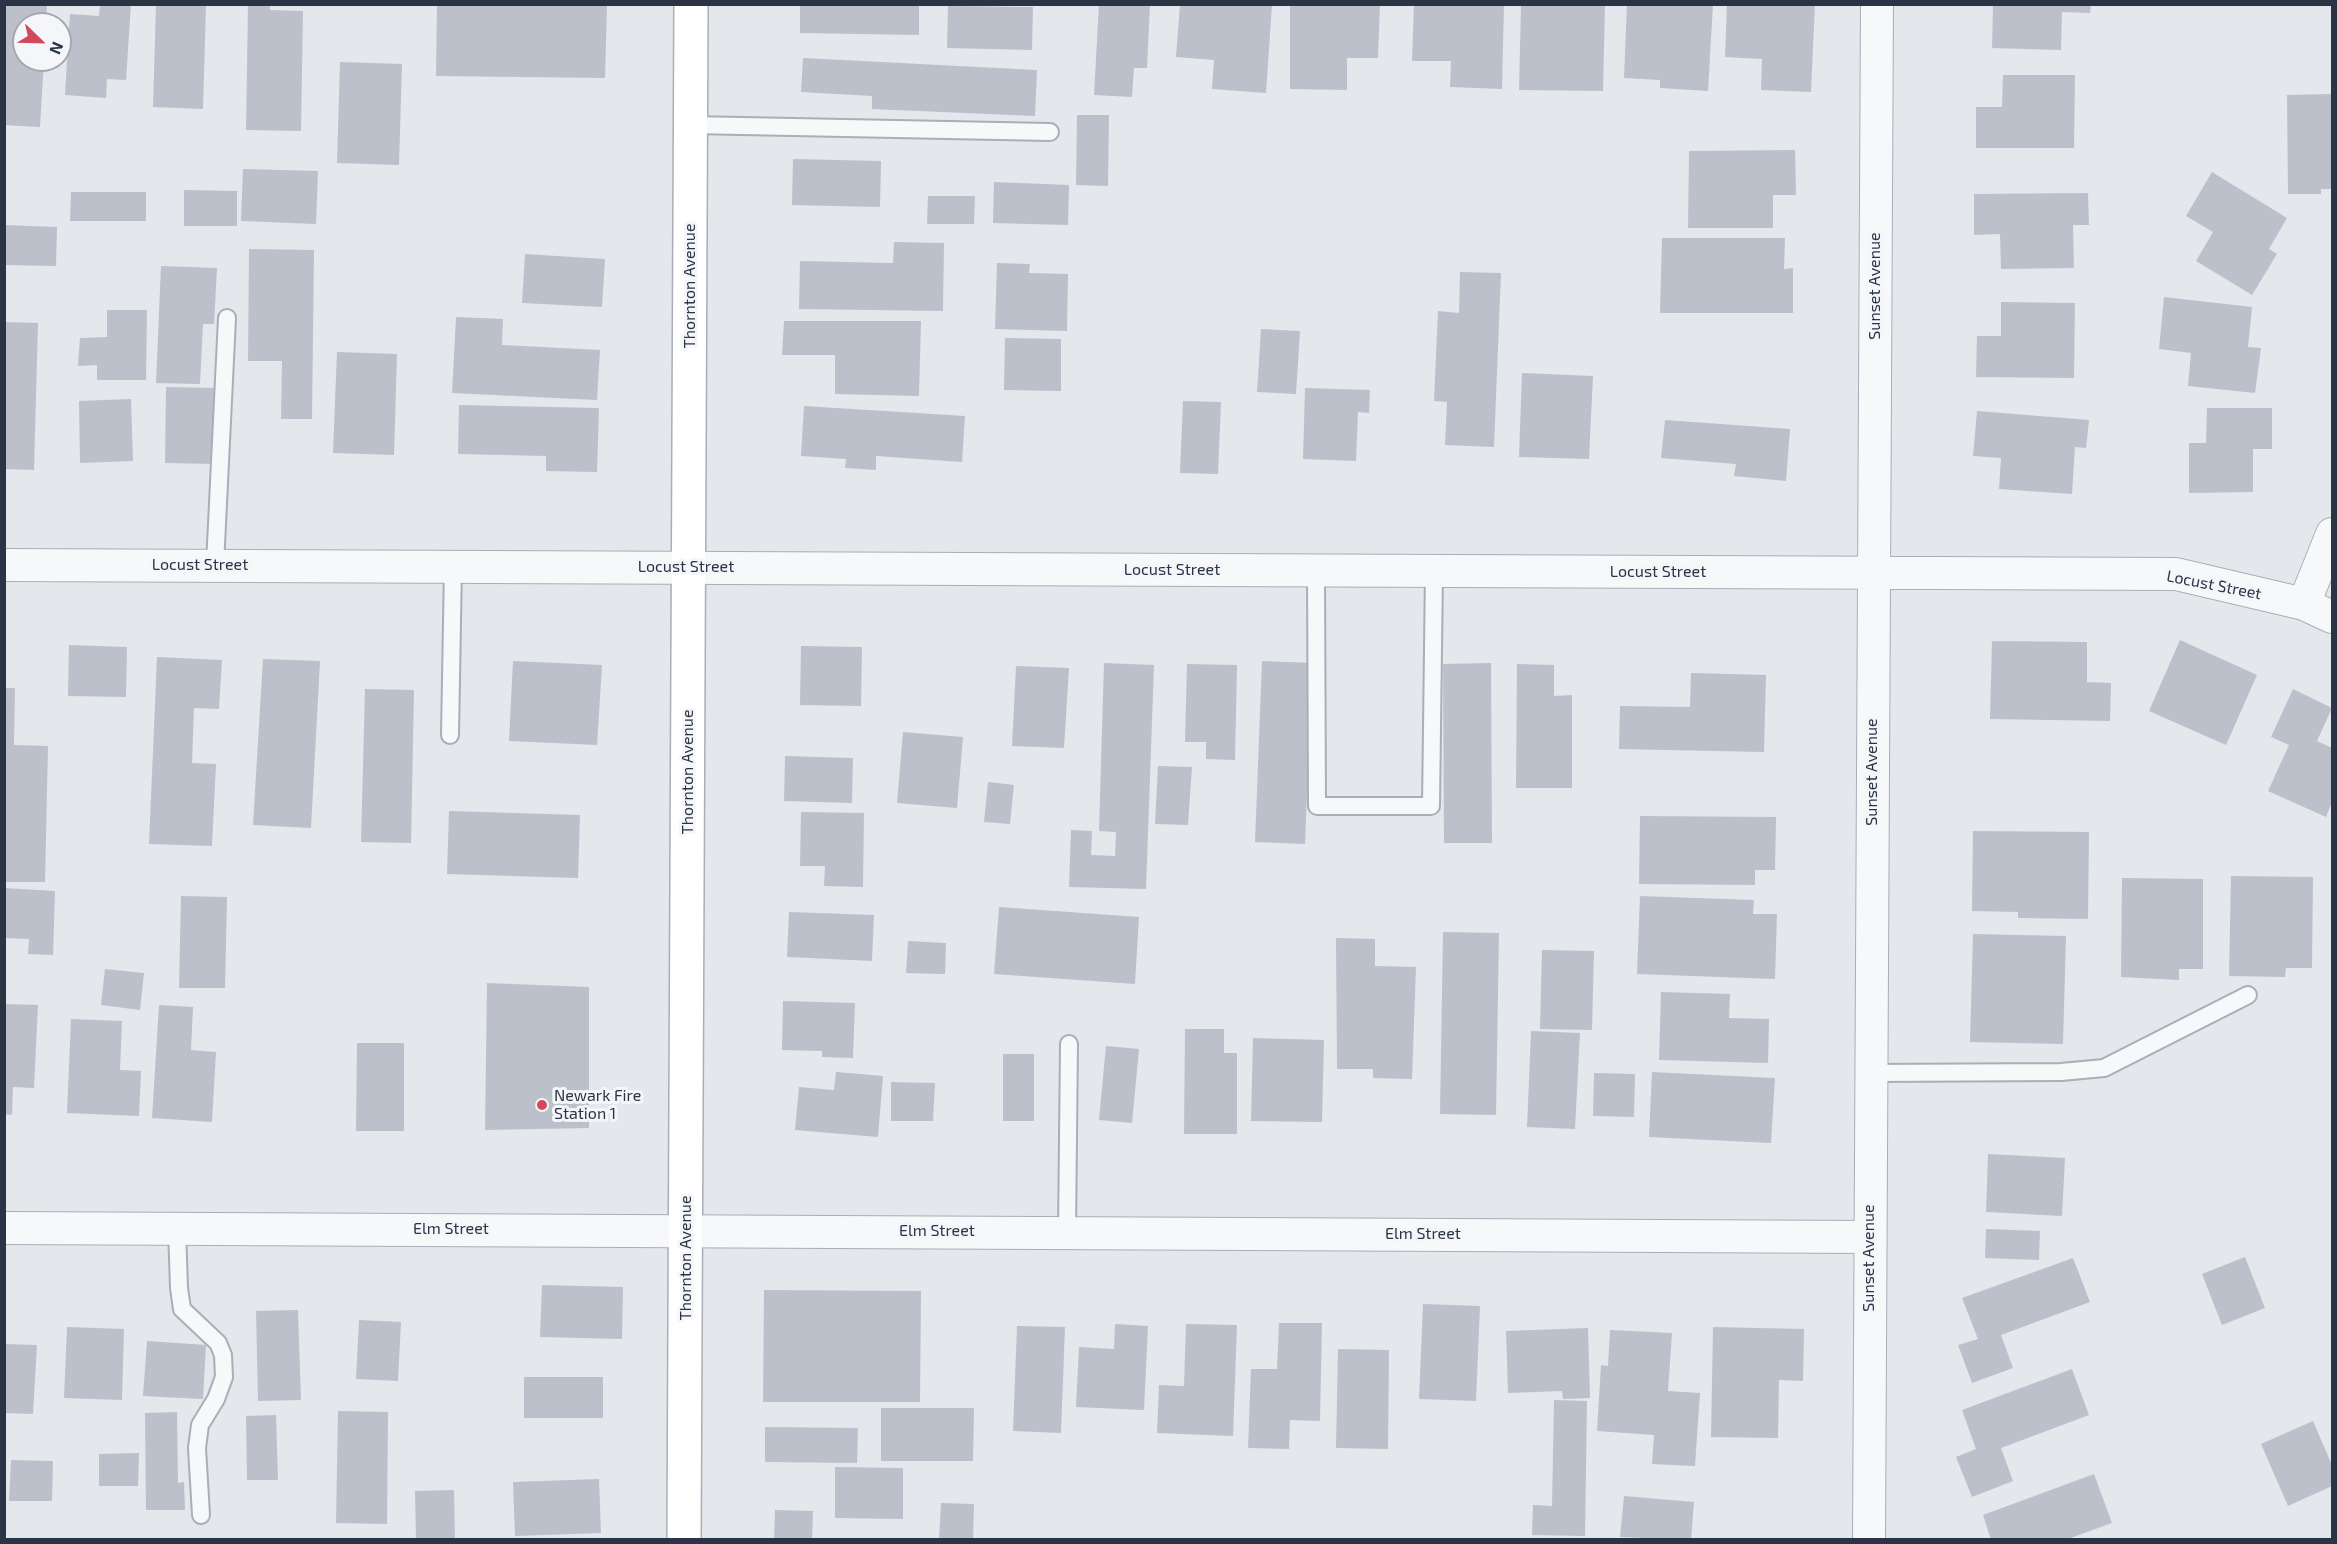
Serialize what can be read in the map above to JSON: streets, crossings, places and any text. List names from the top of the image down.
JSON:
{
  "streets": {
    "main road": ["Thornton Avenue"],
    "street": ["Sunset Avenue", "Locust Street", "Elm Street"]
  },
  "crossings": [
    ["Thornton Avenue", "Locust Street"],
    ["Thornton Avenue", "Elm Street"],
    ["Sunset Avenue", "Locust Street"],
    ["Sunset Avenue", "Elm Street"]
  ],
  "places": ["Newark Fire Station 1"],
  "north": "bottom right"
}
